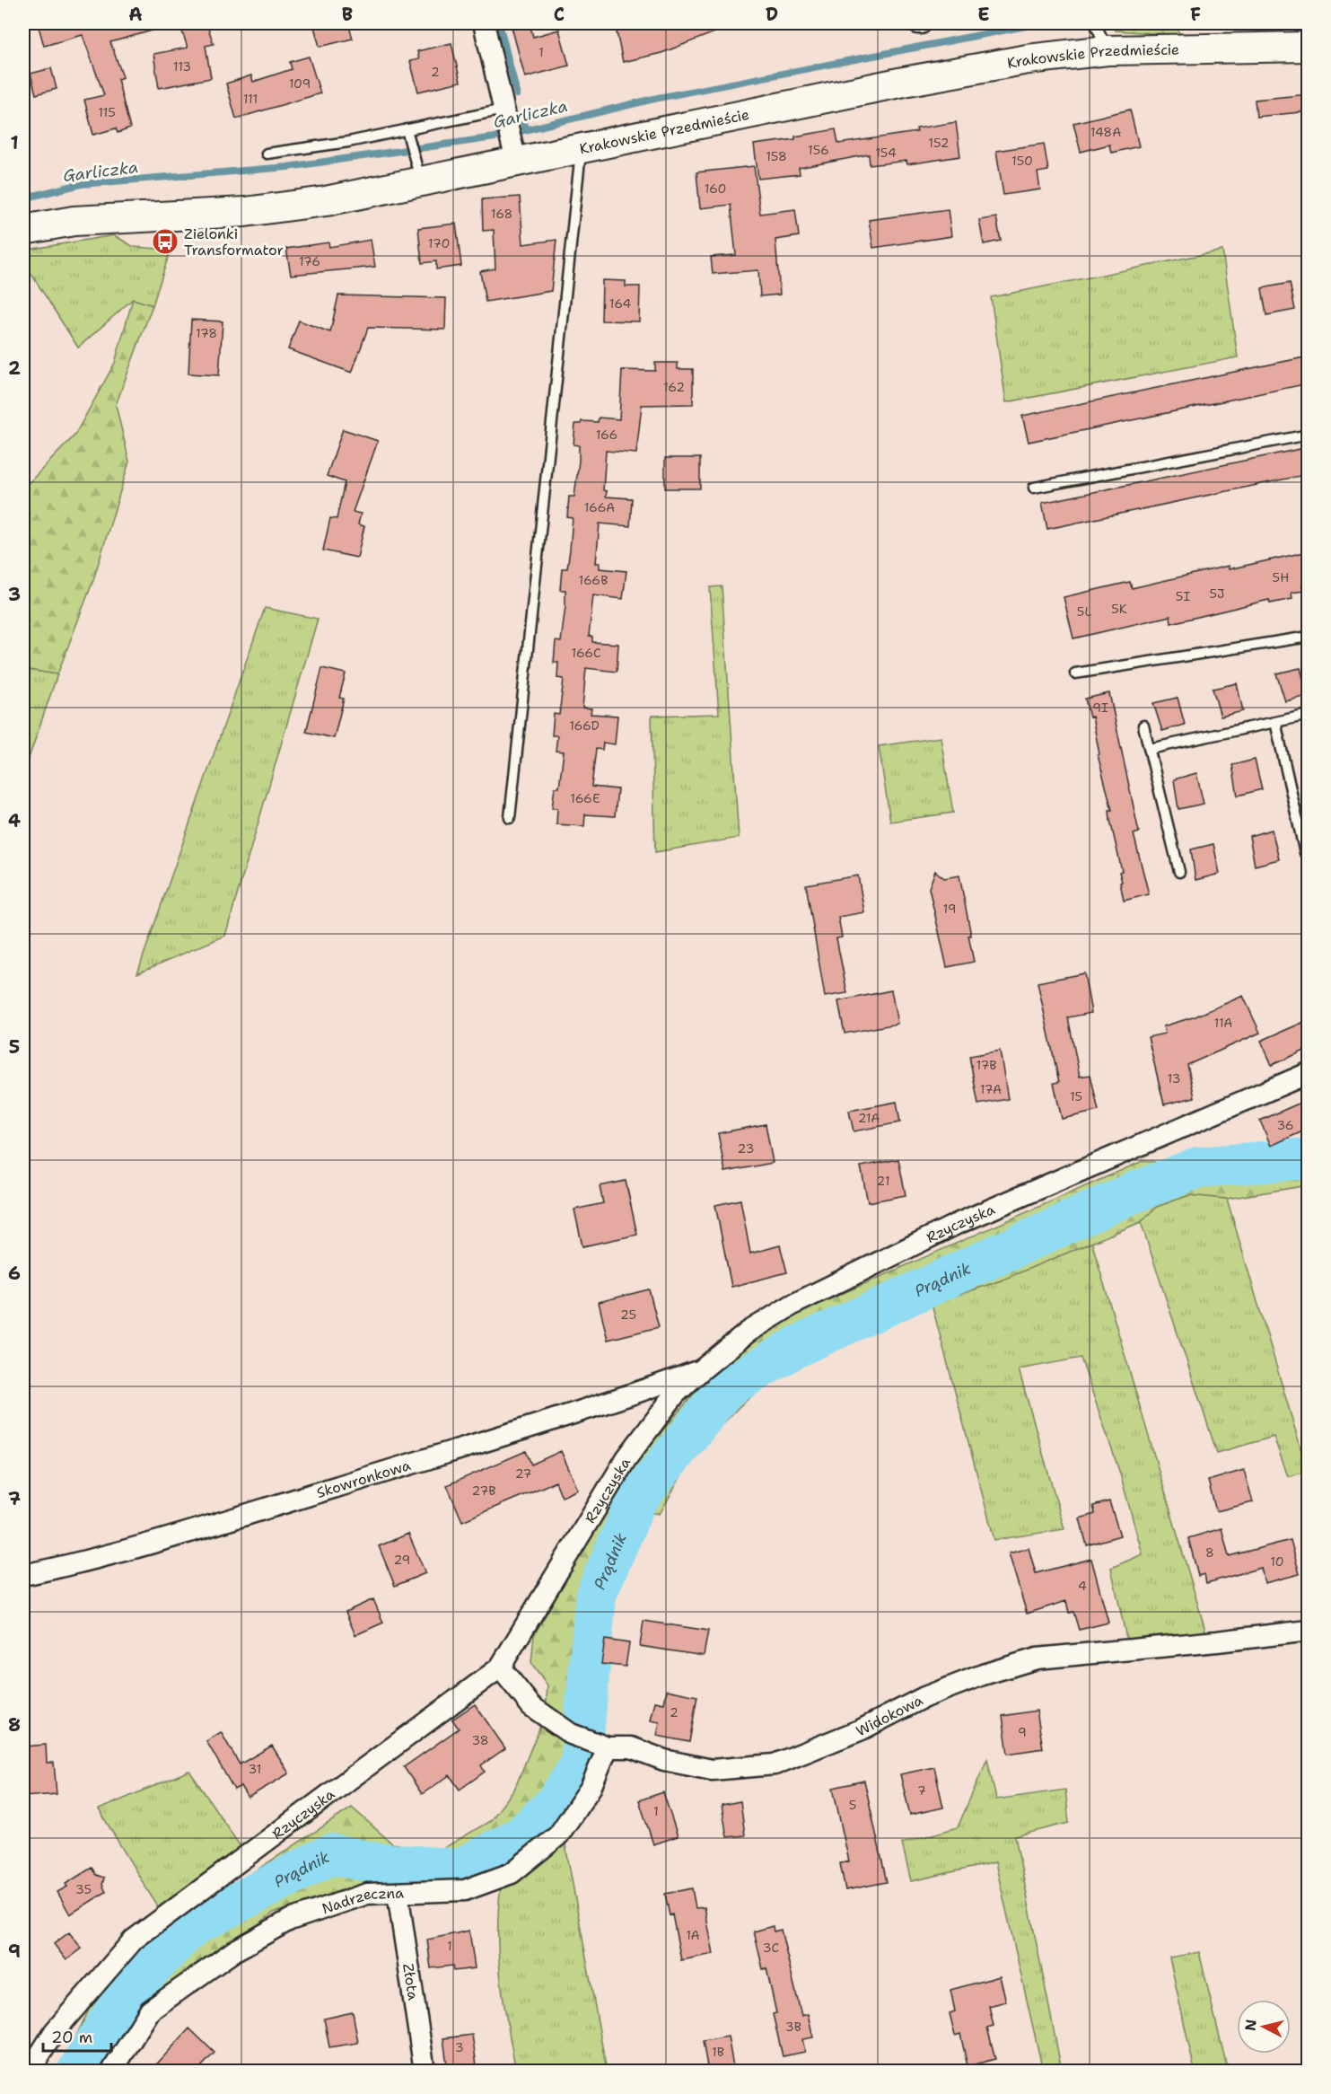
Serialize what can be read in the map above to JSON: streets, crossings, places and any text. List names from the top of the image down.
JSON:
{
  "streets": {
    "main road": ["Krakowskie Przedmieście"],
    "street": [
      "Rzyczyska",
      "Skowronkowa",
      "Widokowa",
      "Nadrzeczna",
      "Złota"
    ]
  },
  "crossings": [
    ["Rzyczyska", "Skowronkowa"],
    ["Rzyczyska", "Widokowa"],
    ["Widokowa", "Nadrzeczna"],
    ["Nadrzeczna", "Złota"]
  ],
  "water": ["Garliczka", "Prądnik"],
  "places": {
    "bus stop": ["Zielonki Transformator"]
  },
  "house_numbers": [
    "1",
    "113",
    "2",
    "109",
    "111",
    "115",
    "148A",
    "152",
    "156",
    "154",
    "158",
    "150",
    "160",
    "168",
    "170",
    "176",
    "164",
    "178",
    "162",
    "166",
    "166A",
    "5H",
    "166B",
    "5J",
    "5I",
    "5K",
    "5L",
    "166C",
    "9I",
    "166D",
    "166E",
    "19",
    "11A",
    "17B",
    "13",
    "17A",
    "15",
    "21A",
    "36",
    "23",
    "21",
    "25",
    "27",
    "27B",
    "8",
    "29",
    "10",
    "4",
    "2",
    "9",
    "38",
    "31",
    "7",
    "5",
    "1",
    "35",
    "1A",
    "1",
    "3C",
    "3B",
    "3",
    "1B"
  ],
  "scale_bar": "20 m",
  "north": "left",
  "grid": {
    "columns": [
      "A",
      "B",
      "C",
      "D",
      "E",
      "F"
    ],
    "rows": [
      "1",
      "2",
      "3",
      "4",
      "5",
      "6",
      "7",
      "8",
      "9"
    ]
  }
}
